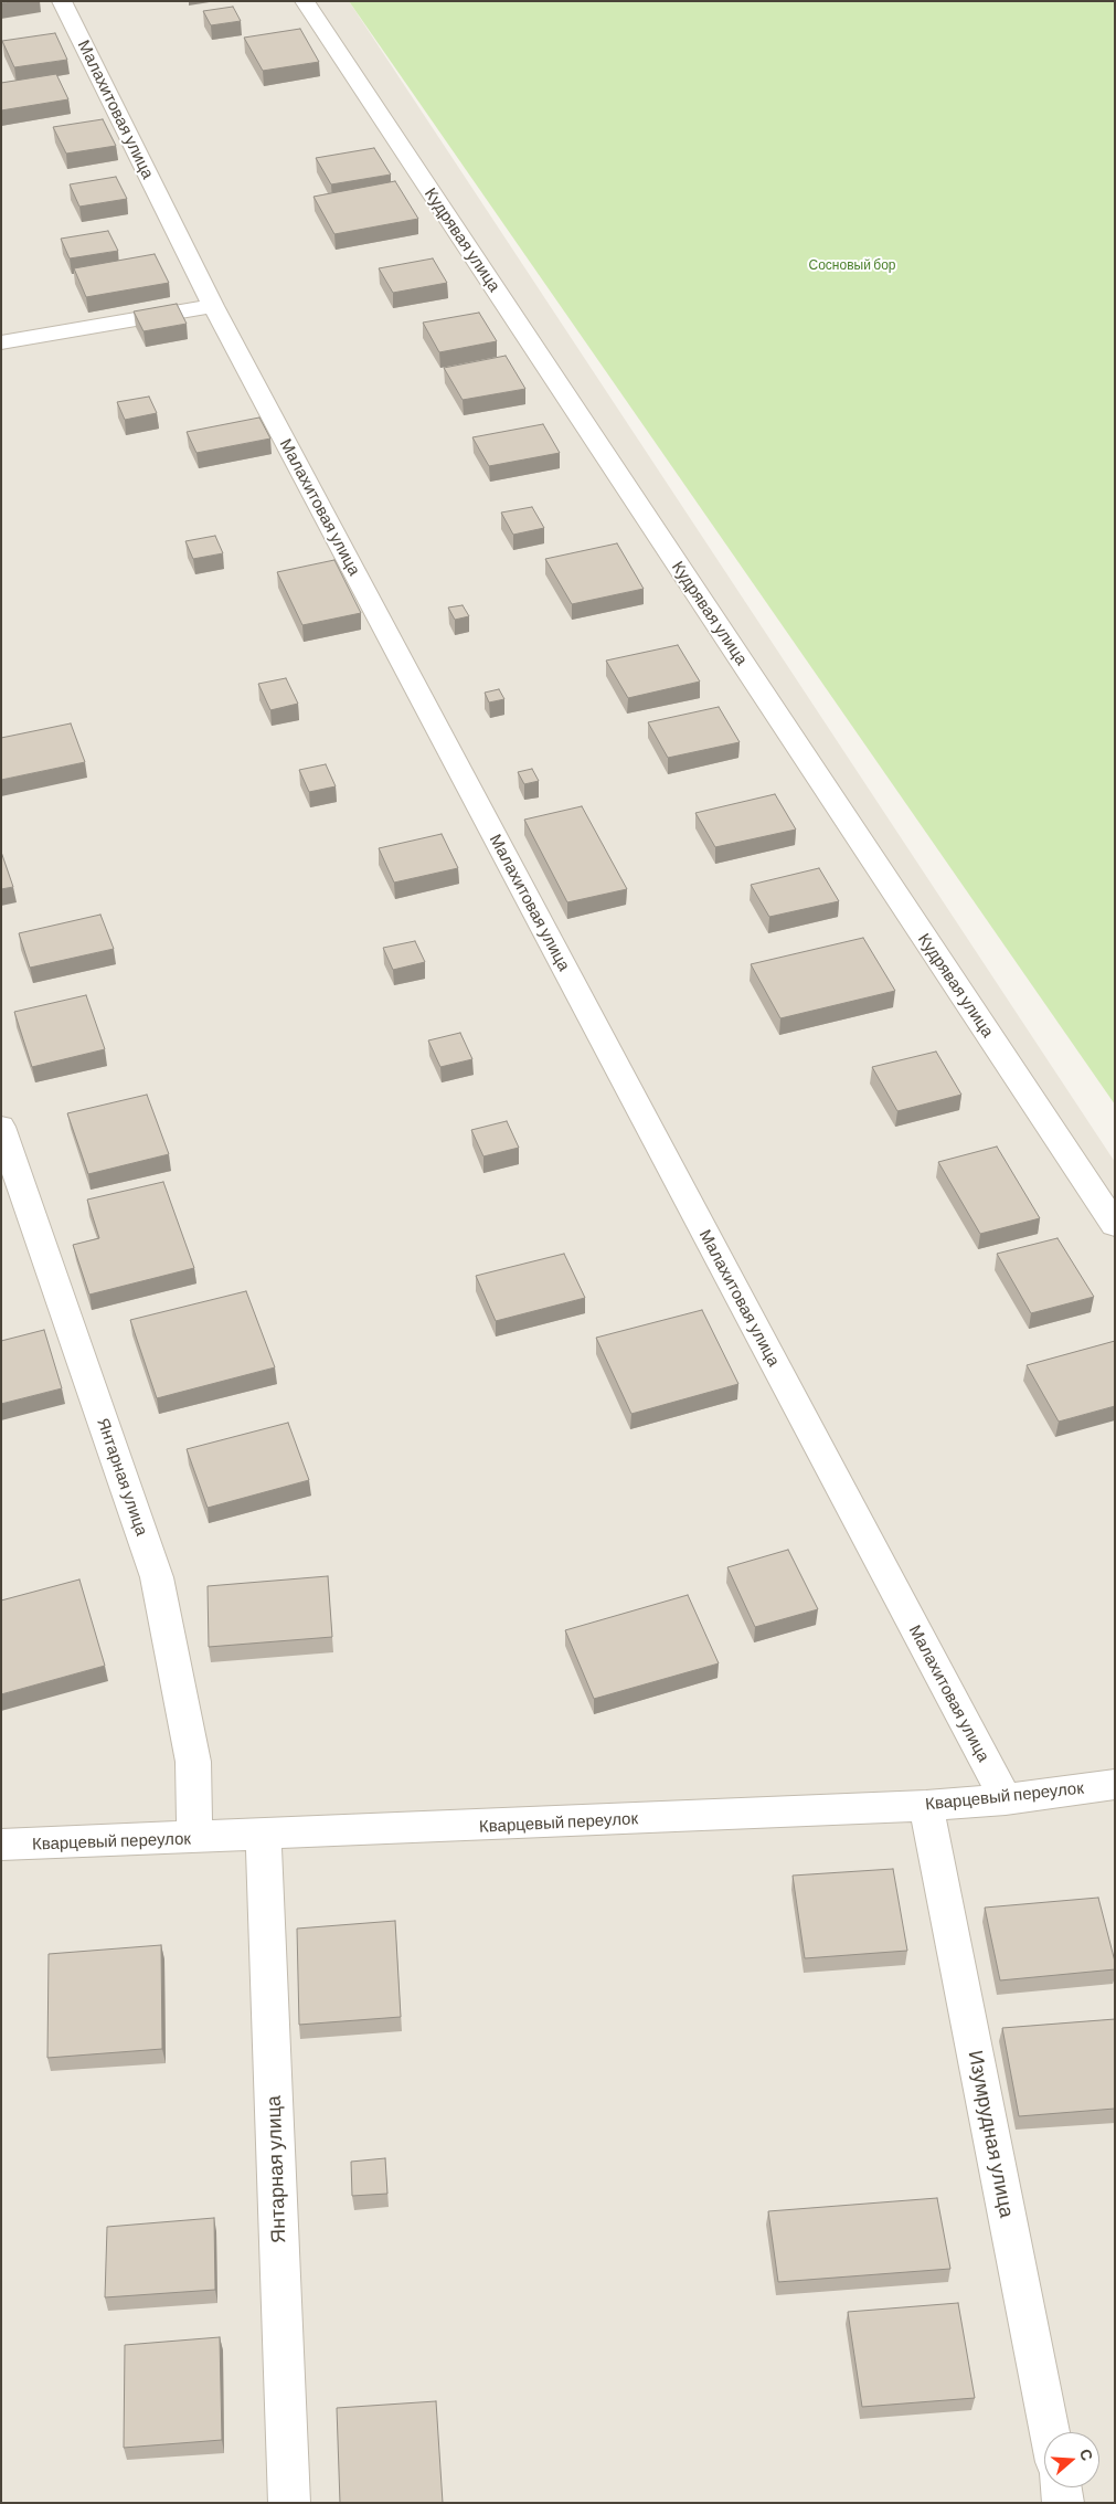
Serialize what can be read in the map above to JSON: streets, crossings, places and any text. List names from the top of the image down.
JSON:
{
  "streets": {
    "street": [
      "Малахитовая улица",
      "Кудрявая улица",
      "Янтарная улица",
      "Кварцевый переулок",
      "Изумрудная улица"
    ]
  },
  "crossings": [
    ["Малахитовая улица", "Кварцевый переулок"],
    ["Янтарная улица", "Кварцевый переулок"],
    ["Кварцевый переулок", "Изумрудная улица"]
  ],
  "parks": ["Сосновый бор"],
  "north": "right"
}
